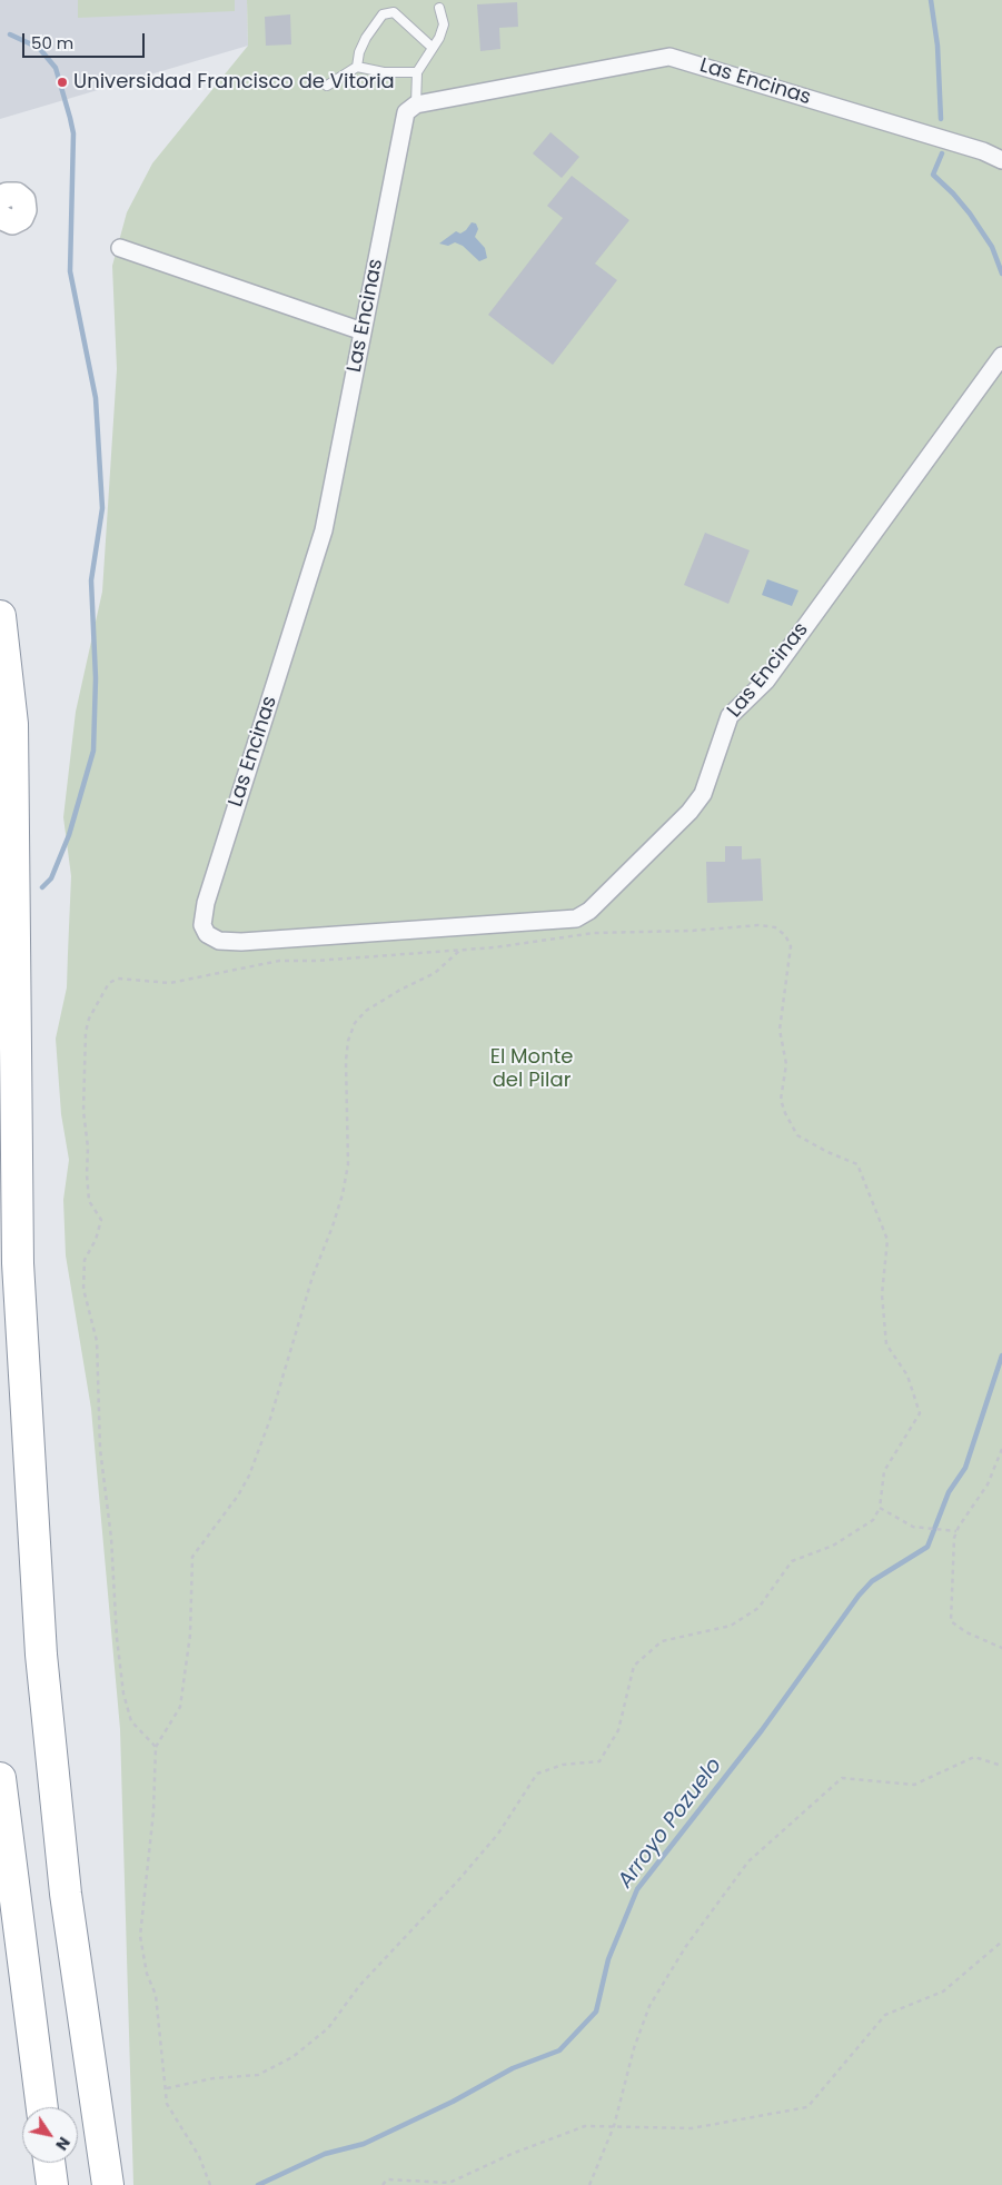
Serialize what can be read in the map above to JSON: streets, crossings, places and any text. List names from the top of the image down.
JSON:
{
  "streets": {
    "street": ["Las Encinas"]
  },
  "water": ["Arroyo Pozuelo"],
  "parks": ["El Monte del Pilar"],
  "places": ["Universidad Francisco de Vitoria"],
  "scale_bar": "50 m",
  "north": "bottom right"
}
